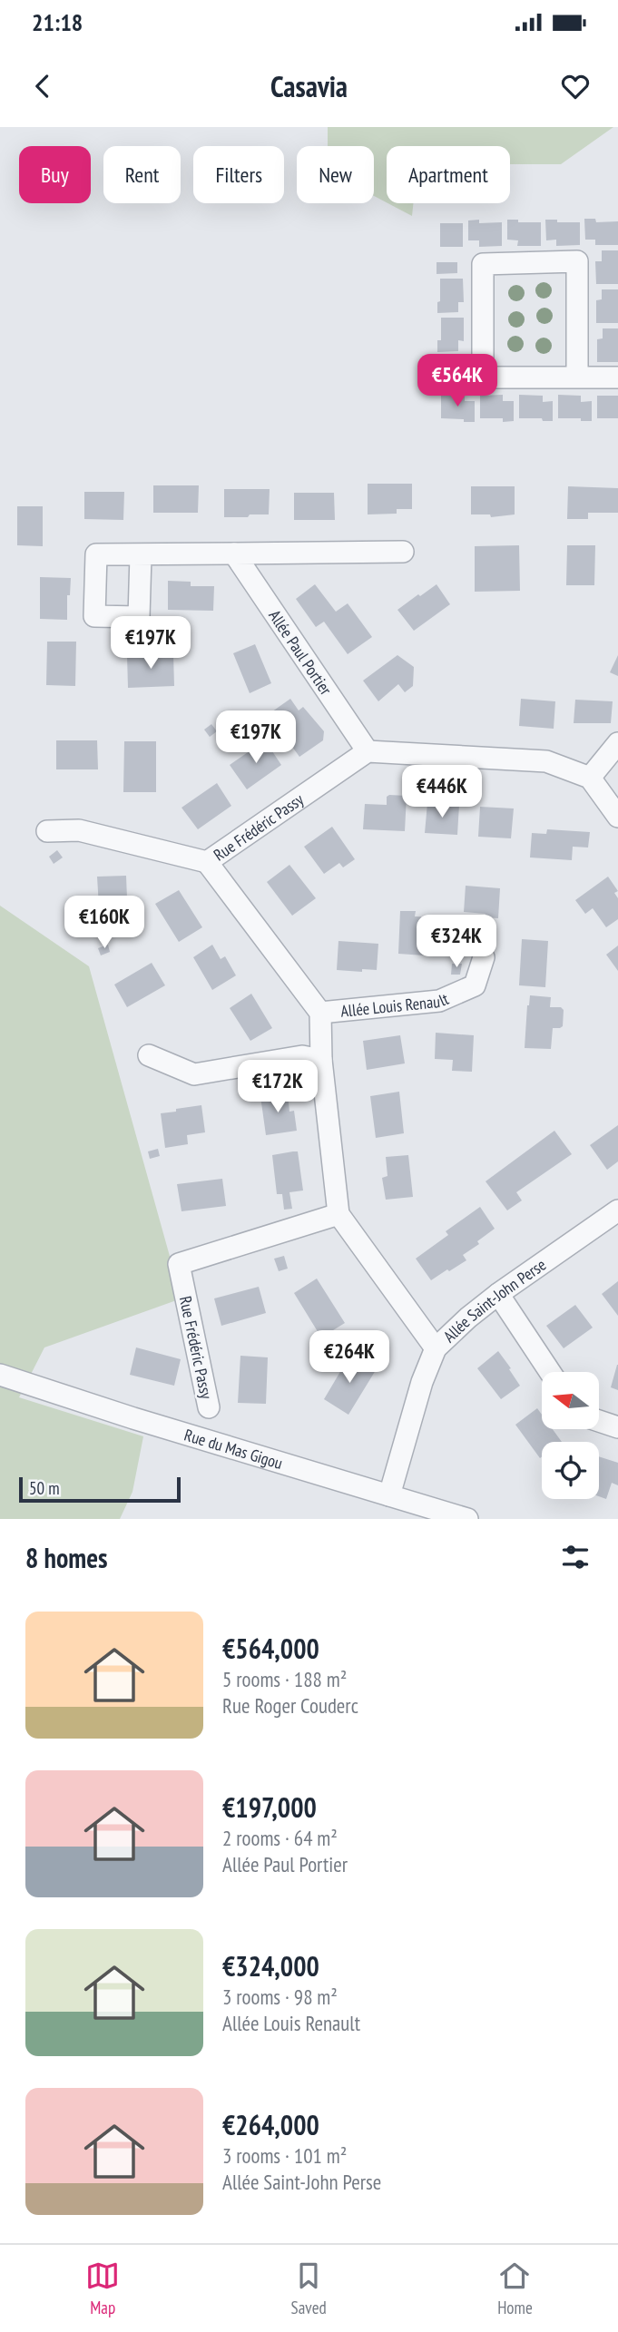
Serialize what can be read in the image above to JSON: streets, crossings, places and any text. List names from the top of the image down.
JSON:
{
  "streets": {
    "street": [
      "Allée Paul Portier",
      "Rue Frédéric Passy",
      "Allée Louis Renault",
      "Allée Saint-John Perse",
      "Rue du Mas Gigou"
    ]
  },
  "crossings": [
    ["Allée Paul Portier", "Rue Frédéric Passy"],
    ["Rue Frédéric Passy", "Allée Louis Renault"],
    ["Allée Saint-John Perse", "Rue du Mas Gigou"]
  ],
  "scale_bar": "50 m",
  "north": "left",
  "page": {
    "status": "21:18",
    "header": "Casavia",
    "chip": [
      "Buy",
      "Rent",
      "Filters",
      "New",
      "Apartment"
    ],
    "price": [
      "€564K",
      "€197K",
      "€197K",
      "€446K",
      "€160K",
      "€324K",
      "€172K",
      "€264K"
    ],
    "scale": "50 m",
    "heading": "8 homes",
    "list": [
      {
        "name": "€564,000",
        "note": "5 rooms · 188 m² · Rue Roger Couderc"
      },
      {
        "name": "€197,000",
        "note": "2 rooms · 64 m² · Allée Paul Portier"
      },
      {
        "name": "€324,000",
        "note": "3 rooms · 98 m² · Allée Louis Renault"
      },
      {
        "name": "€264,000",
        "note": "3 rooms · 101 m² · Allée Saint-John Perse"
      }
    ],
    "tabs": ["Map", "Saved", "Home"]
  }
}
